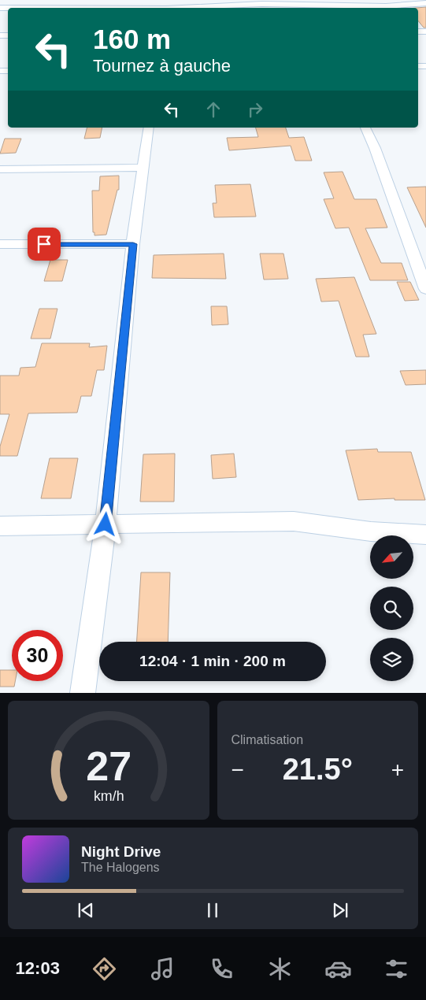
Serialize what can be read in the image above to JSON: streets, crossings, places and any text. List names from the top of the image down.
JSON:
{
  "north": "bottom left",
  "page": {
    "turn": ["160 m", "Tournez à gauche"],
    "limit": "30",
    "trip": "12:04 · 1 min · 200 m",
    "tile": "Climatisation",
    "heat": ["−", "21.5°", "+"],
    "song": ["Night Drive", "The Halogens"],
    "tabs": "12:03",
    "gauge": ["27", "km/h"]
  }
}
